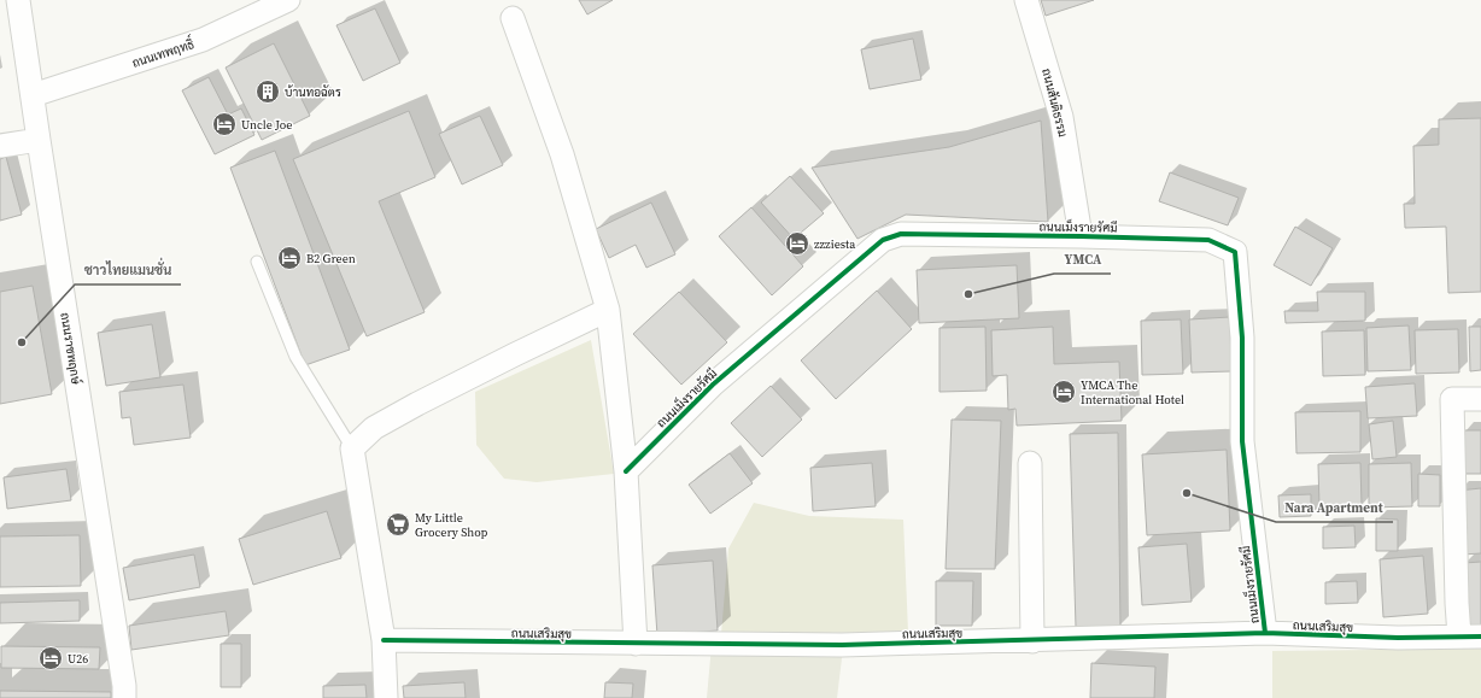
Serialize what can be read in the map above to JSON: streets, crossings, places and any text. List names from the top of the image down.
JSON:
{
  "streets": {
    "street": [
      "ถนนเทพฤทธิ์",
      "ถนนสันติธรรม",
      "ถนนเม็งรายรัศมี",
      "ถนนราชพฤกษ์",
      "ถนนเสริมสุข"
    ]
  },
  "crossings": [
    ["ถนนเทพฤทธิ์", "ถนนราชพฤกษ์"],
    ["ถนนสันติธรรม", "ถนนเม็งรายรัศมี"],
    ["ถนนเม็งรายรัศมี", "ถนนเสริมสุข"]
  ],
  "places": {
    "building": ["บ้านทอฉัตร"],
    "hotel": [
      "Uncle Joe",
      "zzziesta",
      "B2 Green",
      "YMCA The International Hotel",
      "U26"
    ],
    "other": ["YMCA", "ชาวไทยแมนชั่น", "Nara Apartment"],
    "supermarket": ["My Little Grocery Shop"]
  }
}
